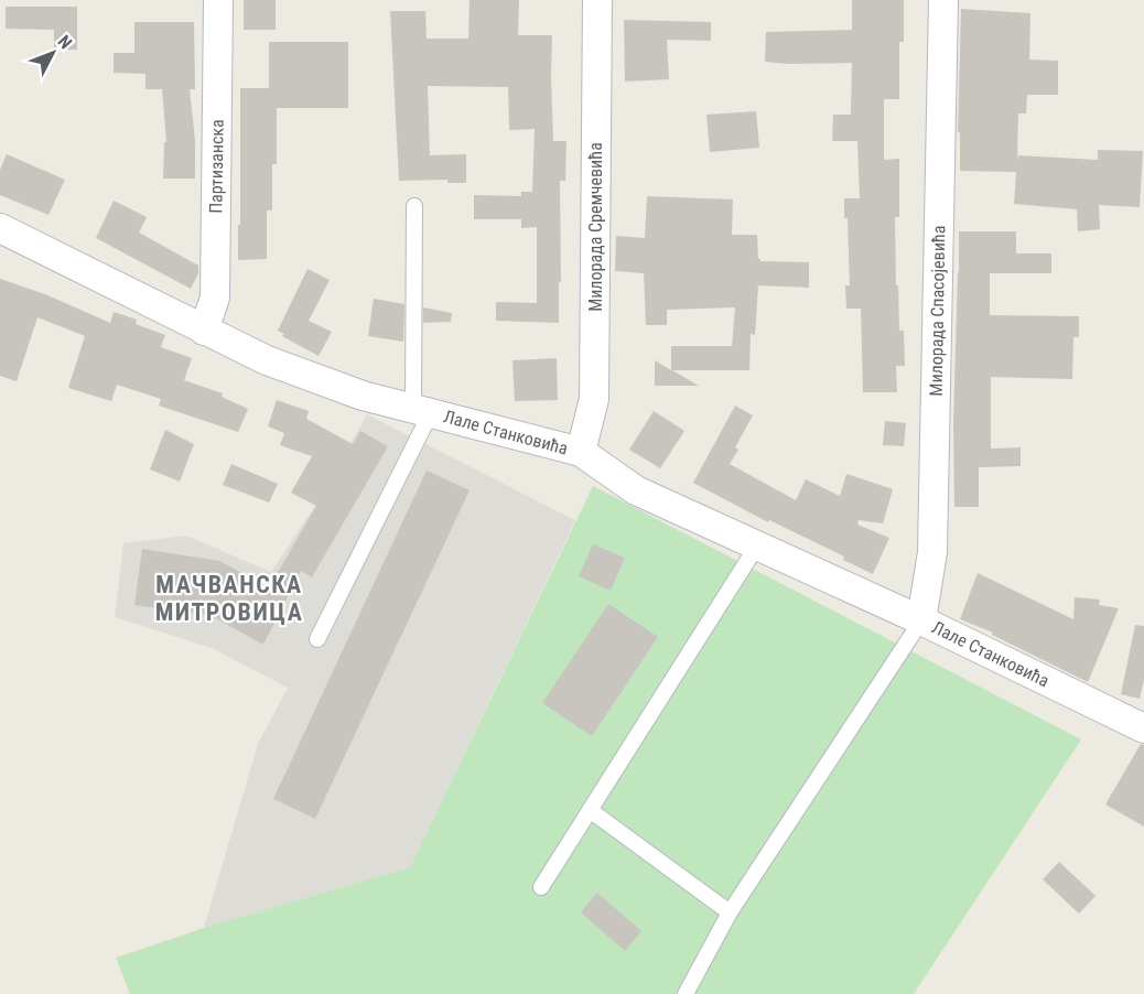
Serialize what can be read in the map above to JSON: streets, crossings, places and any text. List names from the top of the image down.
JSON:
{
  "streets": {
    "street": [
      "Партизанска",
      "Милорада Сремчевића",
      "Милорада Спасојевића",
      "Лале Станковића"
    ]
  },
  "crossings": [
    ["Партизанска", "Лале Станковића"],
    ["Милорада Сремчевића", "Лале Станковића"],
    ["Милорада Спасојевића", "Лале Станковића"]
  ],
  "districts": ["МАЧВАНСКА МИТРОВИЦА"],
  "north": "top right"
}
